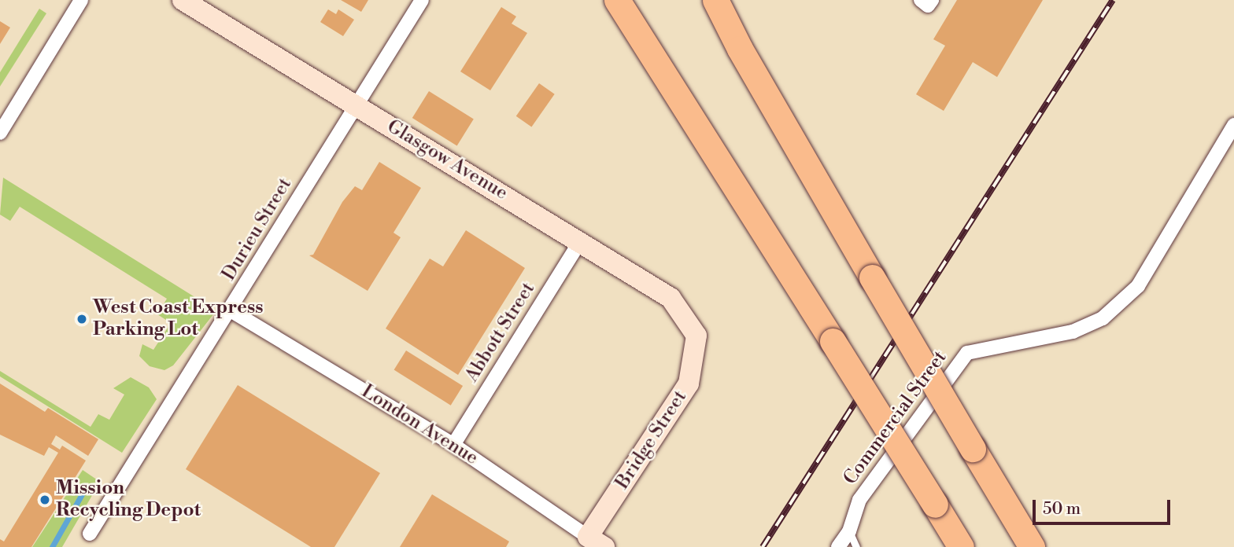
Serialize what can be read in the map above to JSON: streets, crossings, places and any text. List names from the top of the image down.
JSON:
{
  "streets": {
    "street": [
      "Glasgow Avenue",
      "Durieu Street",
      "Abbott Street",
      "Commercial Street",
      "London Avenue",
      "Bridge Street"
    ]
  },
  "crossings": [
    ["Glasgow Avenue", "Durieu Street"],
    ["Glasgow Avenue", "Abbott Street"],
    ["Glasgow Avenue", "Bridge Street"],
    ["Durieu Street", "London Avenue"],
    ["Abbott Street", "London Avenue"],
    ["London Avenue", "Bridge Street"]
  ],
  "places": ["West Coast Express Parking Lot", "Mission Recycling Depot"],
  "scale_bar": "50 m"
}
